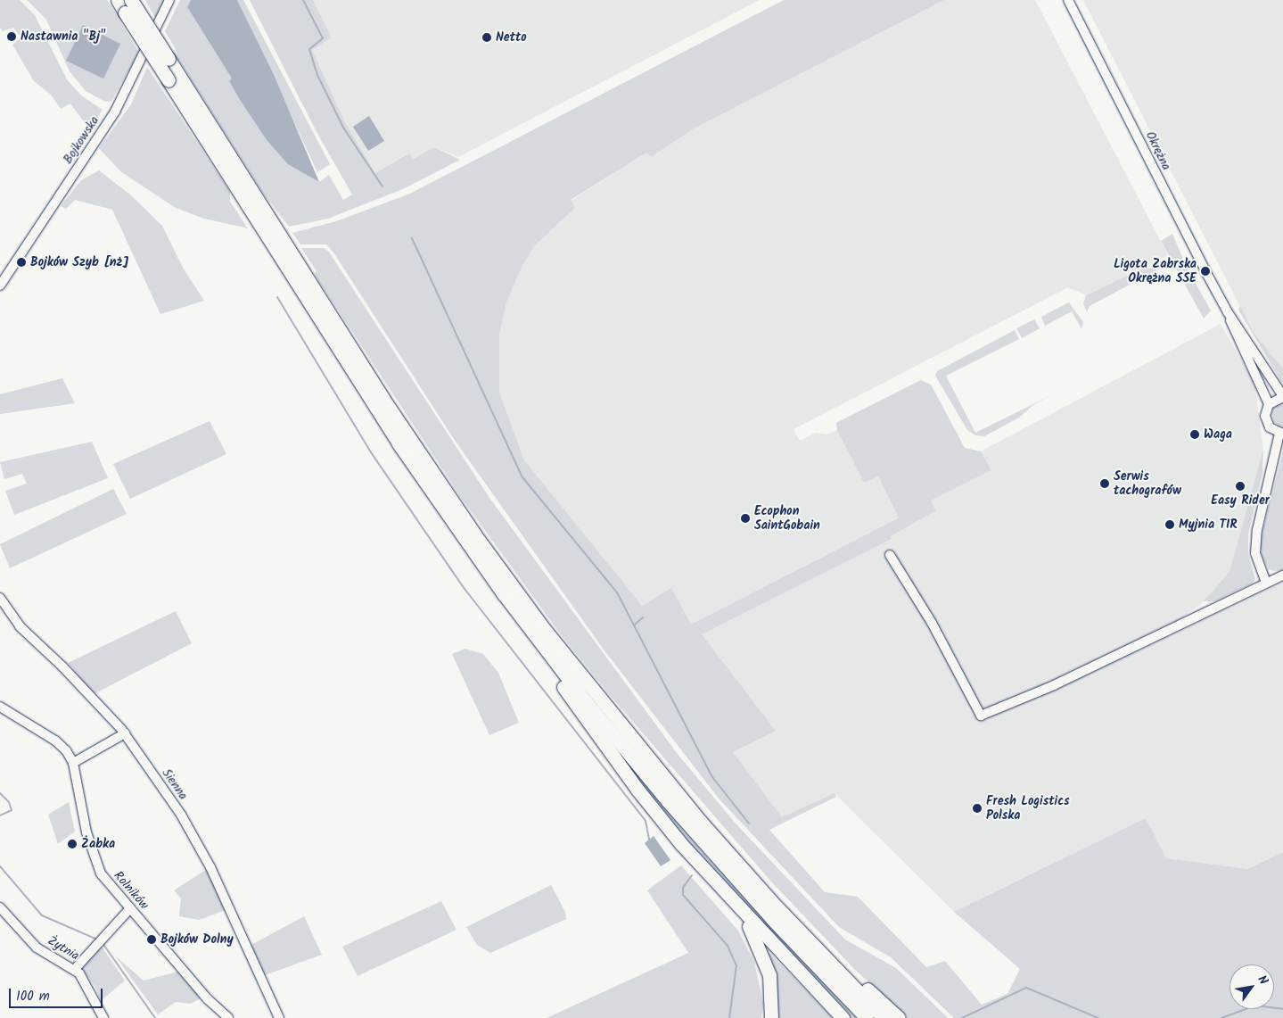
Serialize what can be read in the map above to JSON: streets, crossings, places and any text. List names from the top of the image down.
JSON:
{
  "streets": {
    "street": [
      "Bojkowska",
      "Okrężna",
      "Sienna",
      "Rolników",
      "Żytnia"
    ]
  },
  "places": [
    "Nastawnia \"Bj\"",
    "Netto",
    "Bojków Szyb [nż]",
    "Ligota Zabrska Okrężna SSE",
    "Waga",
    "Serwis tachografów",
    "Easy Rider",
    "Ecophon SaintGobain",
    "Myjnia TIR",
    "Fresh Logistics Polska",
    "Żabka",
    "Bojków Dolny"
  ],
  "scale_bar": "100 m",
  "north": "top right"
}
